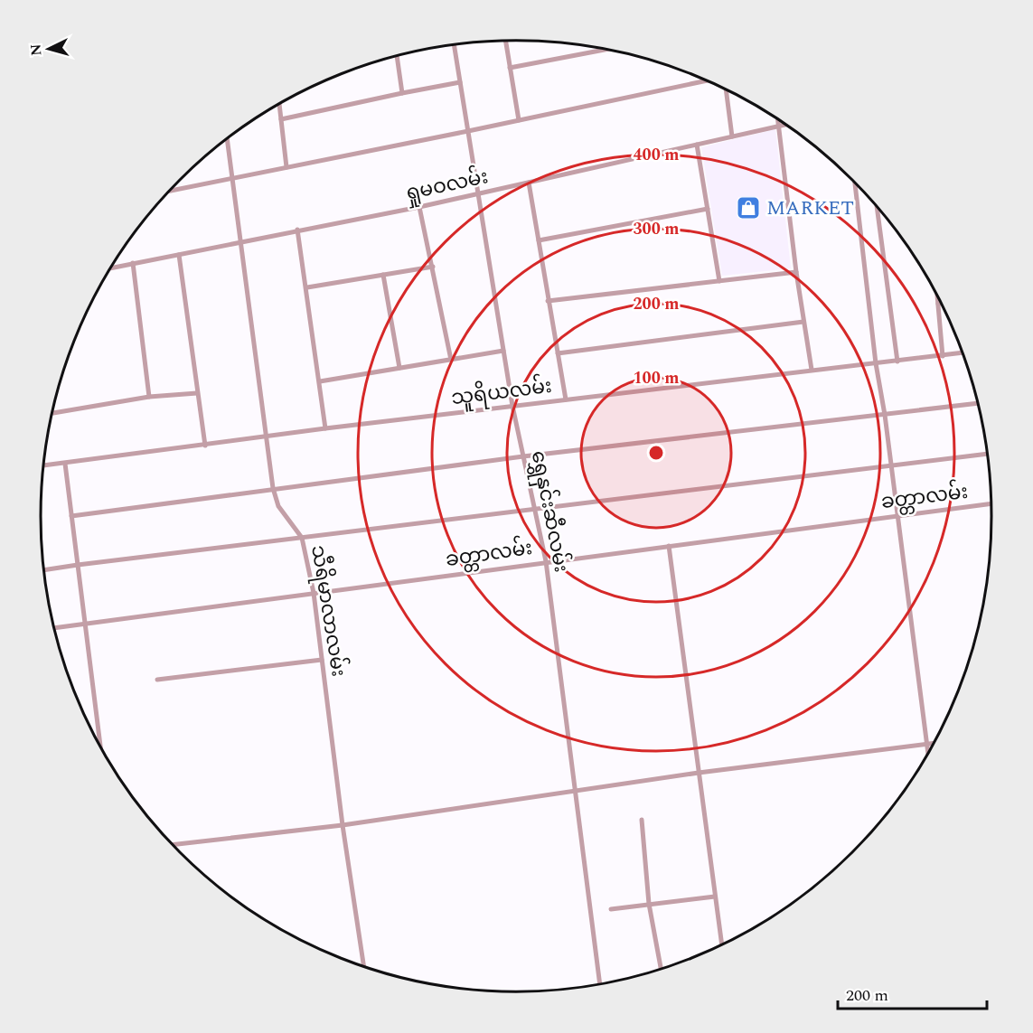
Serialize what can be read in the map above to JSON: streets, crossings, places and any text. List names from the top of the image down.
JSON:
{
  "streets": {
    "street": [
      "ရှုမဝလမ်း",
      "သူရိယလမ်း",
      "ခတ္တာလမ်း",
      "ရွှေနှင်းဆီလမ်း",
      "သီရိမာလာလမ်း"
    ]
  },
  "crossings": [
    ["ရှုမဝလမ်း", "ရွှေနှင်းဆီလမ်း"],
    ["ရှုမဝလမ်း", "သီရိမာလာလမ်း"],
    ["သူရိယလမ်း", "ရွှေနှင်းဆီလမ်း"],
    ["သူရိယလမ်း", "သီရိမာလာလမ်း"],
    ["ခတ္တာလမ်း", "ရွှေနှင်းဆီလမ်း"],
    ["ခတ္တာလမ်း", "သီရိမာလာလမ်း"]
  ],
  "places": {
    "shop": ["MARKET"]
  },
  "scale_bar": "200 m",
  "north": "left",
  "rings": [
    "400 m",
    "300 m",
    "200 m",
    "100 m"
  ]
}
